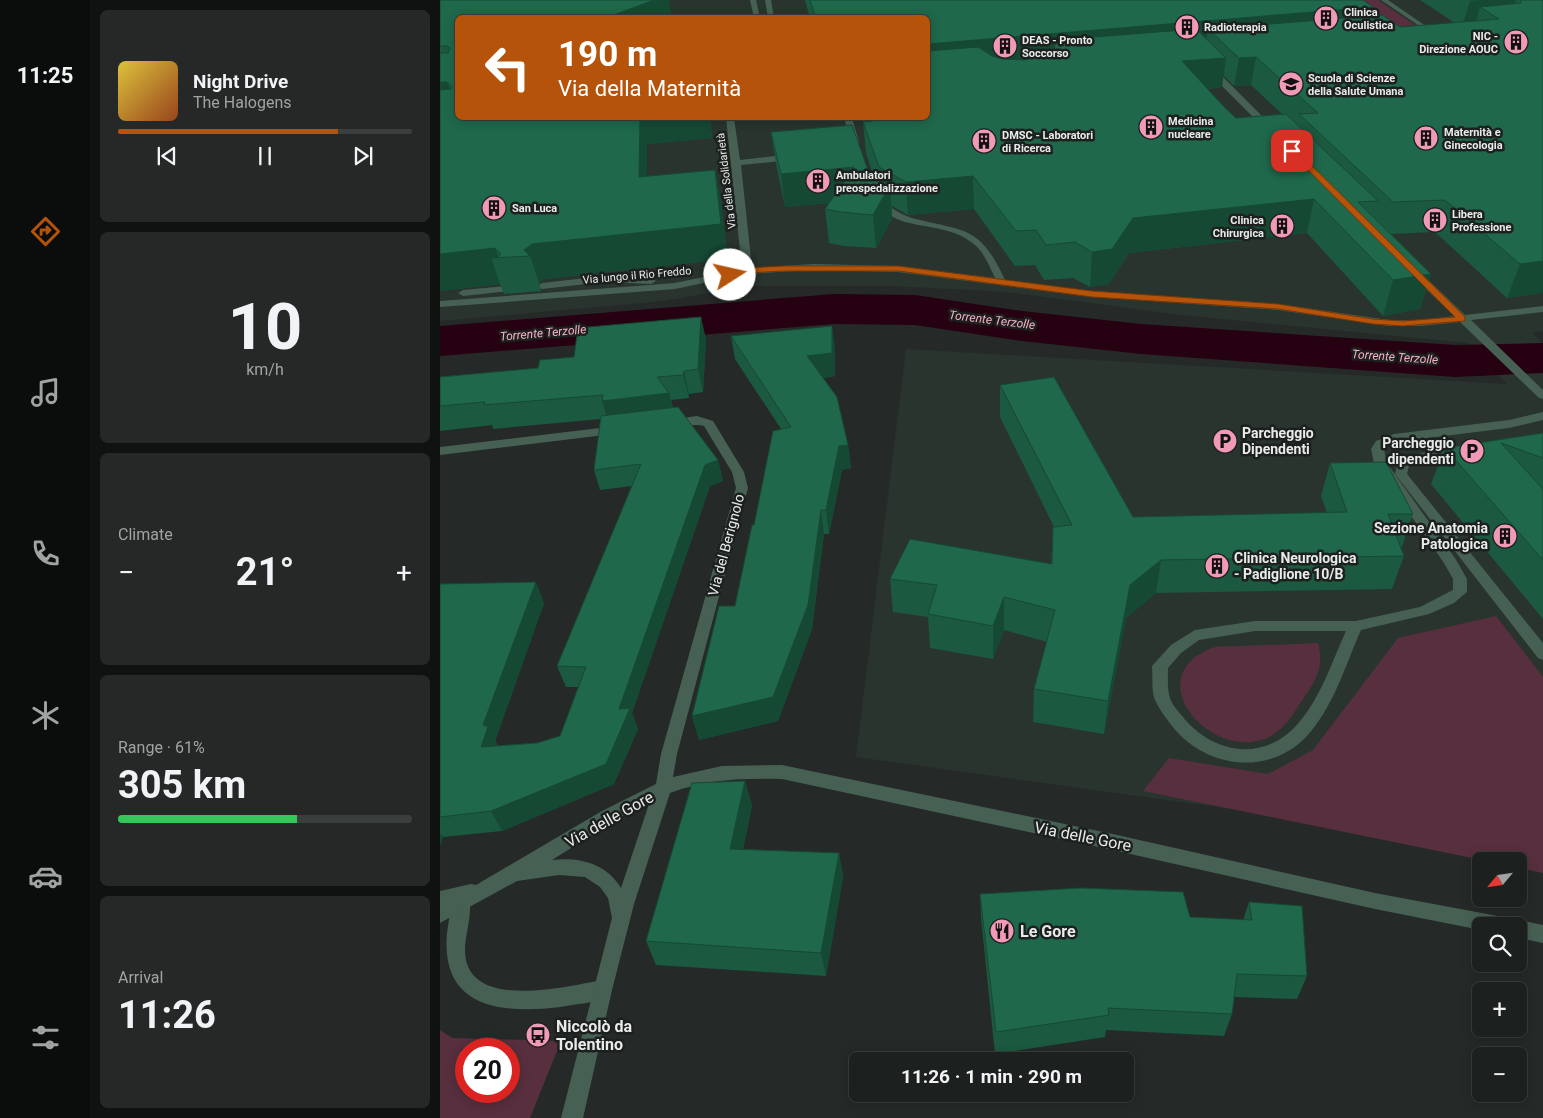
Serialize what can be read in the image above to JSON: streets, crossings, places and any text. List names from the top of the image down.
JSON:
{
  "streets": {
    "street": [
      "Via della Solidarietà",
      "Via lungo il Rio Freddo",
      "Via del Berignolo",
      "Via delle Gore"
    ]
  },
  "crossings": [
    ["Via della Solidarietà", "Via lungo il Rio Freddo"],
    ["Via del Berignolo", "Via delle Gore"]
  ],
  "water": ["Torrente Terzolle"],
  "places": {
    "building": [
      "Clinica Oculistica",
      "Radioterapia",
      "NIC - Direzione AOUC",
      "DEAS - Pronto Soccorso",
      "Medicina nucleare",
      "Maternità e Ginecologia",
      "DMSC - Laboratori di Ricerca",
      "Ambulatori preospedalizzazione",
      "San Luca",
      "Libera Professione",
      "Clinica Chirurgica",
      "Sezione Anatomia Patologica",
      "Clinica Neurologica - Padiglione 10/B"
    ],
    "school or university": ["Scuola di Scienze della Salute Umana"],
    "parking": ["Parcheggio Dipendenti", "Parcheggio dipendenti"],
    "restaurant": ["Le Gore"],
    "bus stop": ["Niccolò da Tolentino"]
  },
  "north": "bottom left",
  "page": {
    "tabs": "11:25",
    "turn": ["190 m", "Via della Maternità"],
    "song": ["Night Drive", "The Halogens"],
    "tile": [
      ["10", "km/h"],
      "Climate",
      ["Range · 61%", "305 km"],
      ["Arrival", "11:26"]
    ],
    "heat": ["−", "21°", "+"],
    "map_buttons": ["+", "−"],
    "limit": "20",
    "trip": "11:26 · 1 min · 290 m"
  }
}
